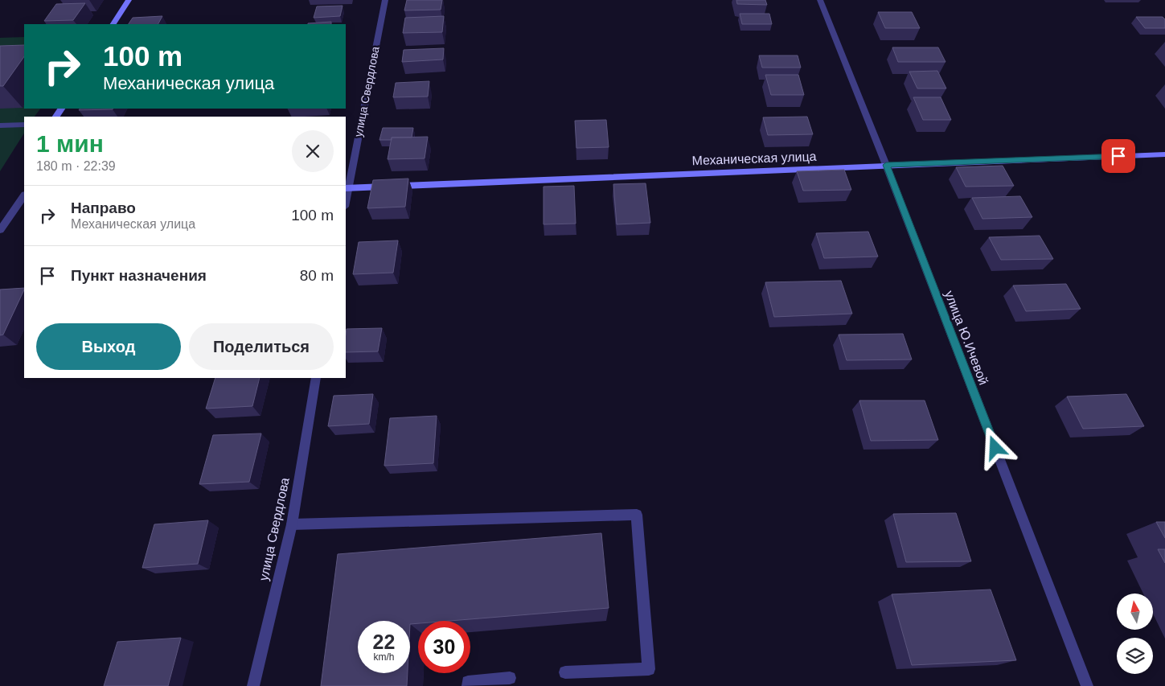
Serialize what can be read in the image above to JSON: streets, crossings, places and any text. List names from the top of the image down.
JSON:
{
  "streets": {
    "street": ["улица Свердлова", "Механическая улица", "улица Ю.Ичевой"]
  },
  "crossings": [
    ["улица Свердлова", "Механическая улица"],
    ["Механическая улица", "улица Ю.Ичевой"]
  ],
  "north": "top",
  "page": {
    "turn": ["100 m", "Механическая улица"],
    "heading": ["1 мин", "180 m · 22:39"],
    "list": [
      {
        "name": "Направо",
        "note": "Механическая улица",
        "value": "100 m"
      },
      {
        "name": "Пункт назначения",
        "value": "80 m"
      }
    ],
    "buttons": ["Выход", "Поделиться"],
    "speed": "22 km/h",
    "limit": "30"
  }
}
